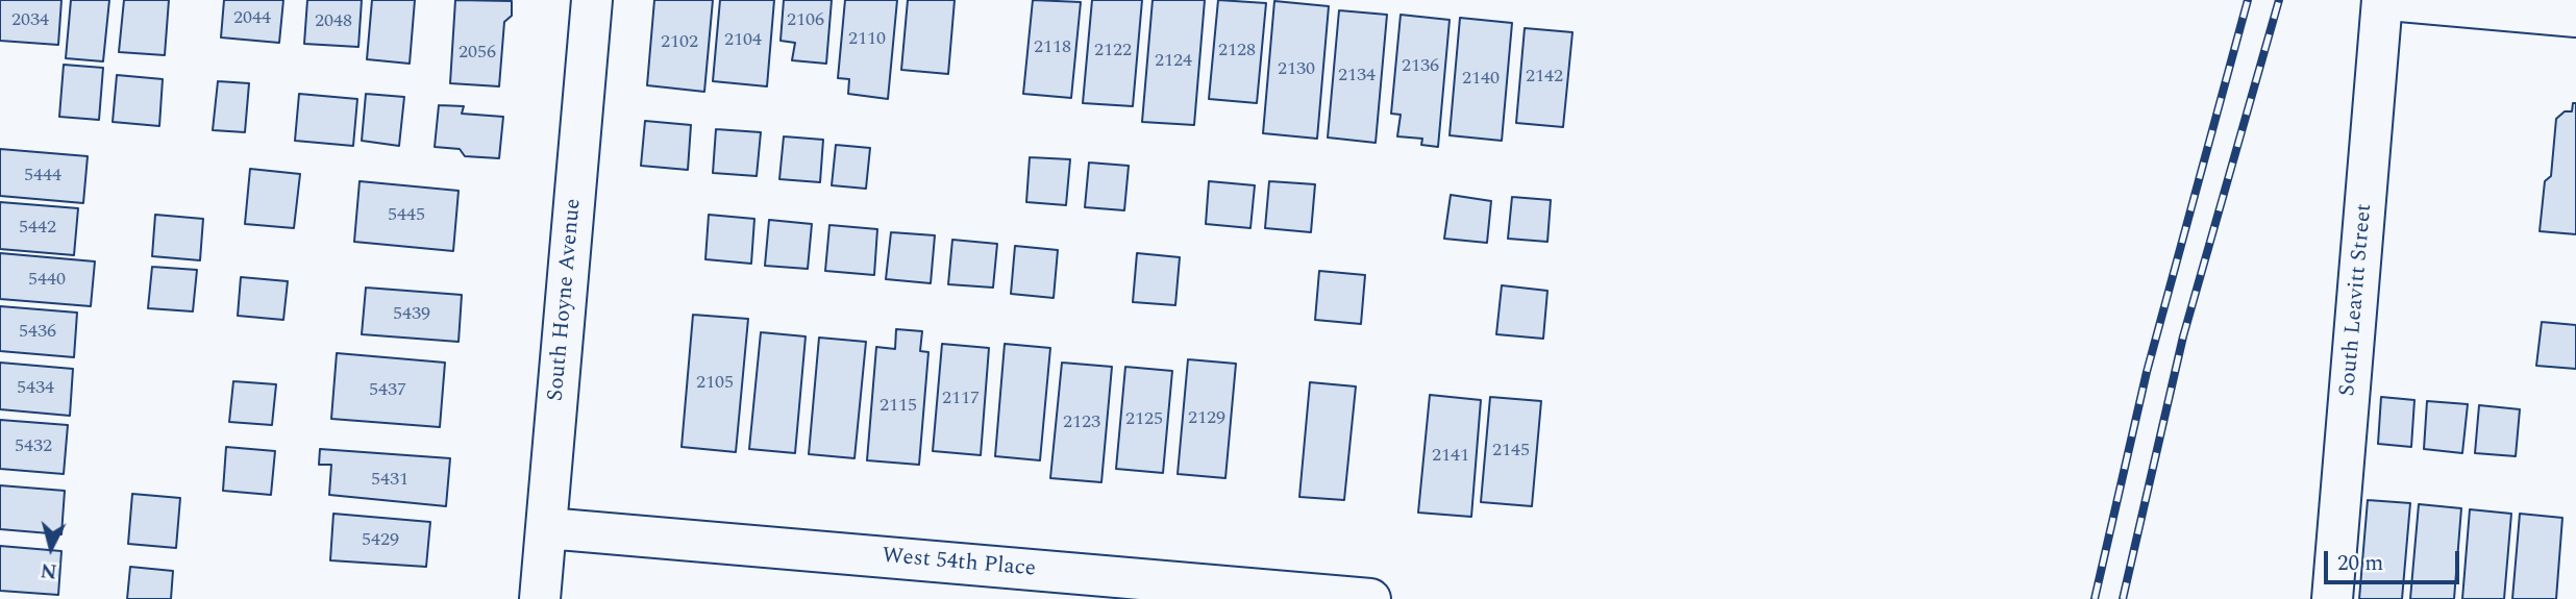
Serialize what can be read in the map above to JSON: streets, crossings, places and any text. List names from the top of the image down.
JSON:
{
  "streets": {
    "street": ["South Hoyne Avenue", "South Leavitt Street", "West 54th Place"]
  },
  "crossings": [
    ["South Hoyne Avenue", "West 54th Place"]
  ],
  "house_numbers": [
    "2044",
    "2034",
    "2106",
    "2048",
    "2110",
    "2104",
    "2102",
    "2118",
    "2122",
    "2128",
    "2056",
    "2124",
    "2136",
    "2130",
    "2134",
    "2142",
    "2140",
    "5444",
    "5445",
    "5442",
    "5440",
    "5439",
    "5436",
    "2105",
    "5434",
    "5437",
    "2117",
    "2115",
    "2129",
    "2125",
    "2123",
    "5432",
    "2145",
    "2141",
    "5431",
    "5429"
  ],
  "scale_bar": "20 m",
  "north": "bottom"
}
